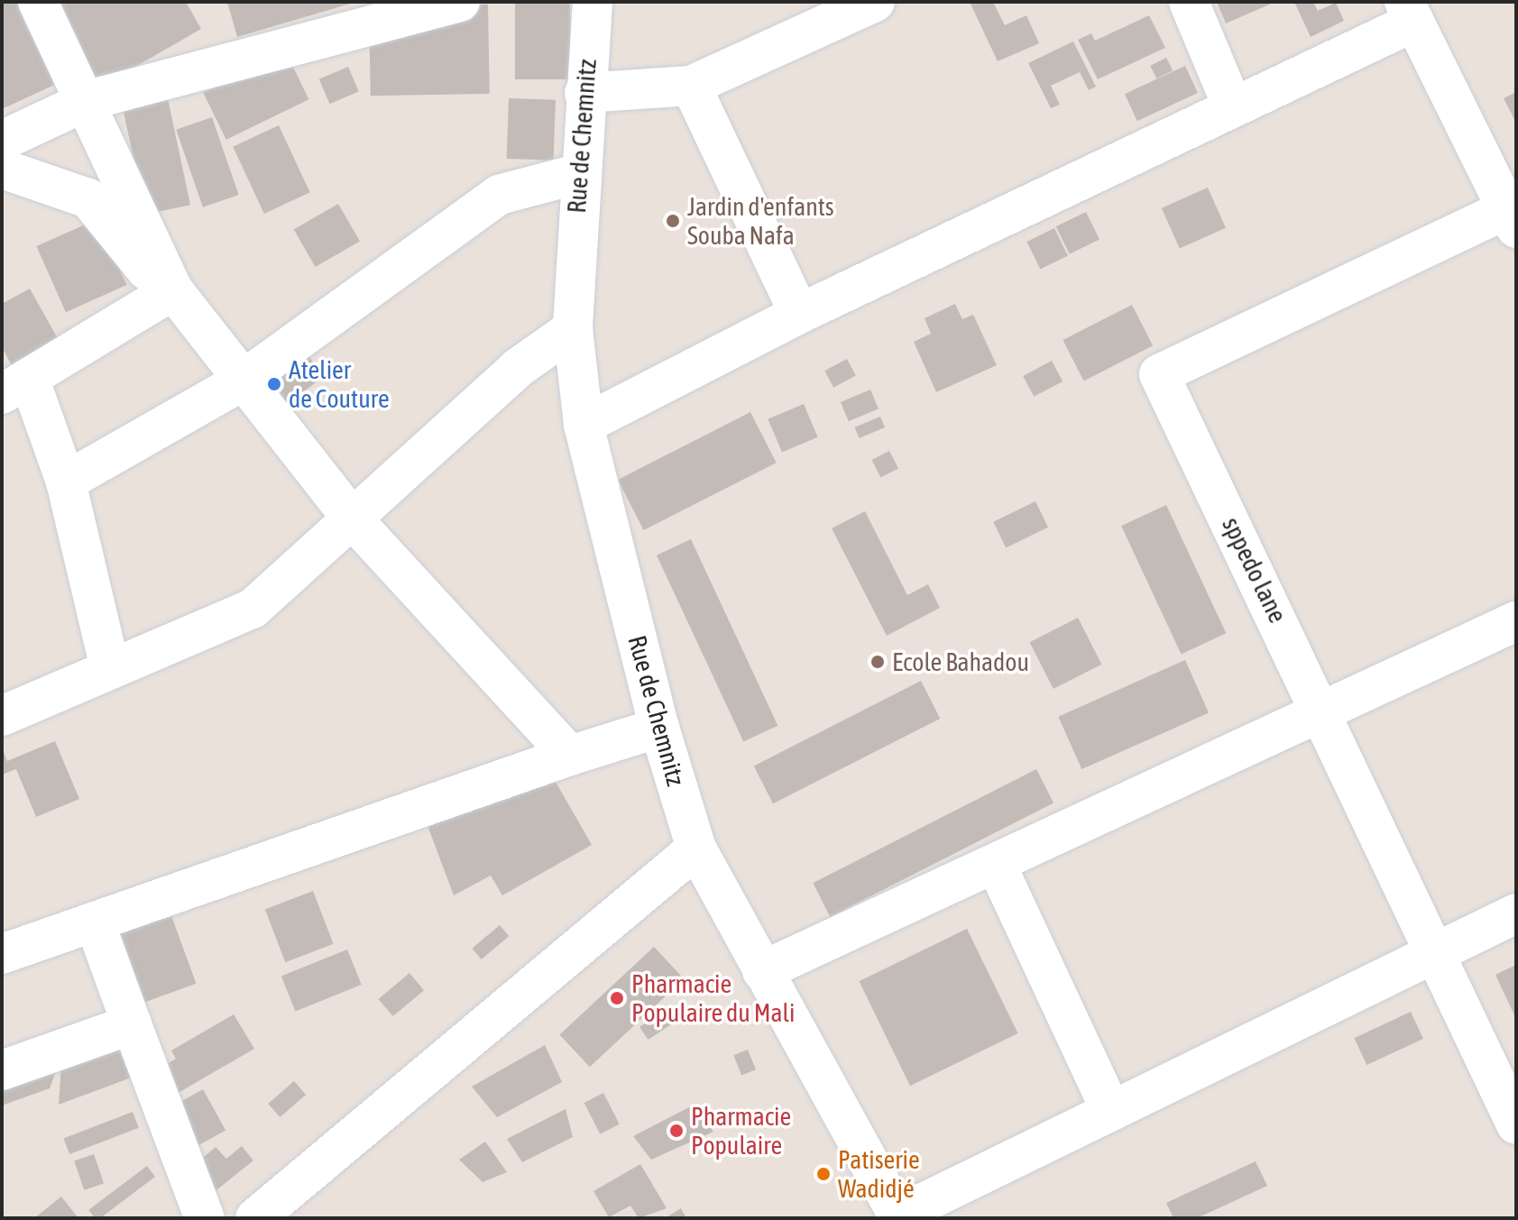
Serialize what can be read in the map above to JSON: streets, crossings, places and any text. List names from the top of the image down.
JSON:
{
  "streets": {
    "street": ["Rue de Chemnitz", "sppedo lane"]
  },
  "places": [
    "Jardin d'enfants Souba Nafa",
    "Atelier de Couture",
    "Ecole Bahadou",
    "Pharmacie Populaire du Mali",
    "Pharmacie Populaire",
    "Patiserie Wadidjé"
  ]
}
